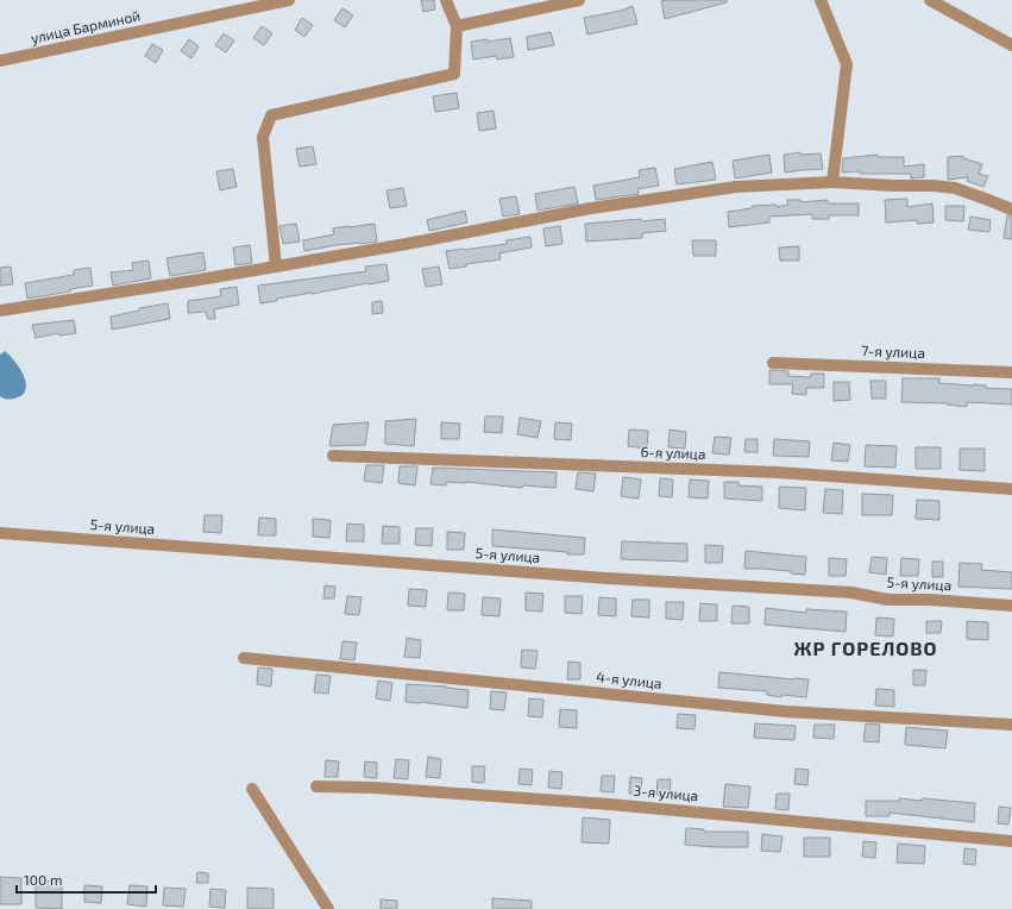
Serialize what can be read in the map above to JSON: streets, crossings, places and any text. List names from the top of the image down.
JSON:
{
  "streets": {
    "street": [
      "улица Барминой",
      "7-я улица",
      "6-я улица",
      "5-я улица",
      "4-я улица",
      "3-я улица"
    ]
  },
  "districts": ["ЖР ГОРЕЛОВО"],
  "scale_bar": "100 m"
}
